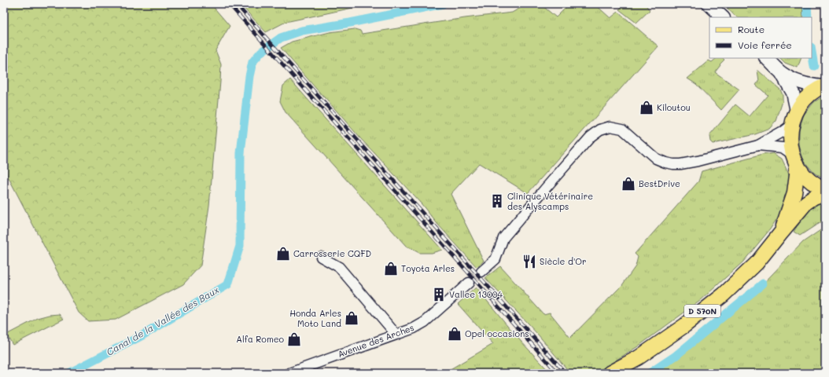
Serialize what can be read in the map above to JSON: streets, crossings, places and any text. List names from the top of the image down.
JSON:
{
  "streets": {
    "main road": ["D 570N"],
    "street": ["Avenue des Arches"]
  },
  "water": ["Canal de la Vallée des Baux"],
  "places": {
    "shop": [
      "Kiloutou",
      "BestDrive",
      "Carrosserie CQFD",
      "Toyota Arles",
      "Honda Arles Moto Land",
      "Opel occasions",
      "Alfa Romeo"
    ],
    "building": ["Clinique Vétérinaire des Alyscamps", "Vallee 13004"],
    "restaurant": ["Siècle d'Or"]
  },
  "legend": ["Route", "Voie ferrée"]
}
